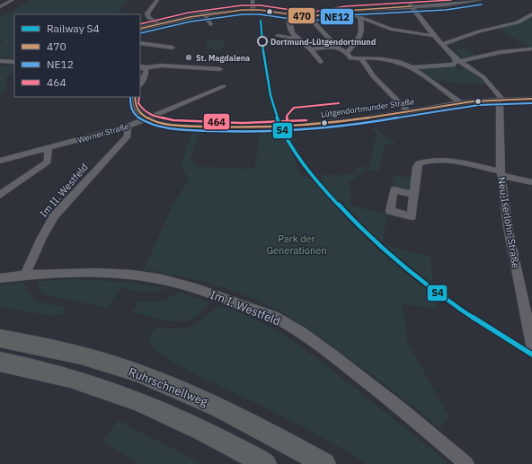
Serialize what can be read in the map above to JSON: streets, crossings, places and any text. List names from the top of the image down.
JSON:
{
  "streets": {
    "highway": ["Ruhrschnellweg"],
    "street": [
      "Lütgendortmunder Straße",
      "Werner Straße",
      "Im II. Westfeld",
      "Neu-Iserlohn-Straße",
      "Im I. Westfeld"
    ]
  },
  "crossings": [
    ["Lütgendortmunder Straße", "Werner Straße"],
    ["Lütgendortmunder Straße", "Neu-Iserlohn-Straße"],
    ["Werner Straße", "Im II. Westfeld"],
    ["Im II. Westfeld", "Im I. Westfeld"]
  ],
  "parks": ["Park der Generationen"],
  "places": ["Dortmund-Lütgendortmund", "St. Magdalena"],
  "lines": [
    "transit line 464",
    "transit line NE12",
    "transit line 470",
    "rail line S4"
  ],
  "legend": [
    "Railway S4",
    "470",
    "NE12",
    "464"
  ]
}
